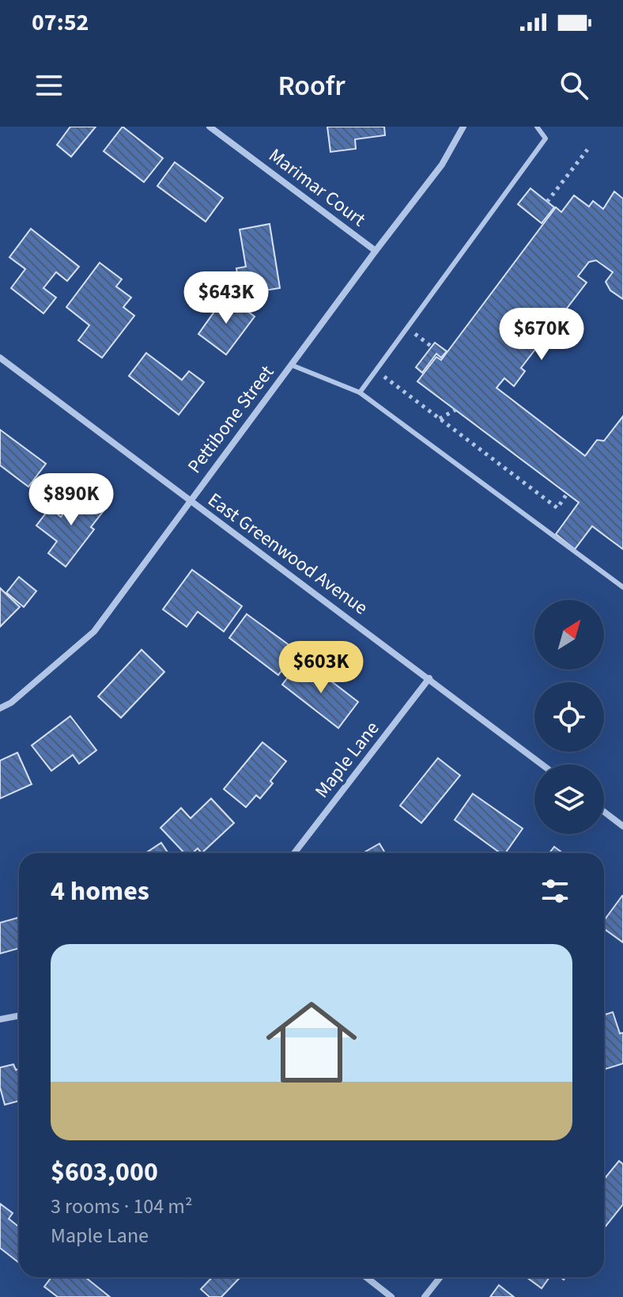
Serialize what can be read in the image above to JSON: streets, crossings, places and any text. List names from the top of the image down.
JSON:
{
  "streets": {
    "street": [
      "Marimar Court",
      "Pettibone Street",
      "East Greenwood Avenue",
      "Maple Lane"
    ]
  },
  "crossings": [
    ["Marimar Court", "Pettibone Street"],
    ["Pettibone Street", "East Greenwood Avenue"],
    ["East Greenwood Avenue", "Maple Lane"]
  ],
  "north": "top right",
  "page": {
    "status": "07:52",
    "header": "Roofr",
    "price": [
      "$643K",
      "$670K",
      "$890K",
      "$603K"
    ],
    "heading": "4 homes",
    "list": [
      {
        "name": "$603,000",
        "note": "3 rooms · 104 m² · Maple Lane"
      }
    ]
  }
}
